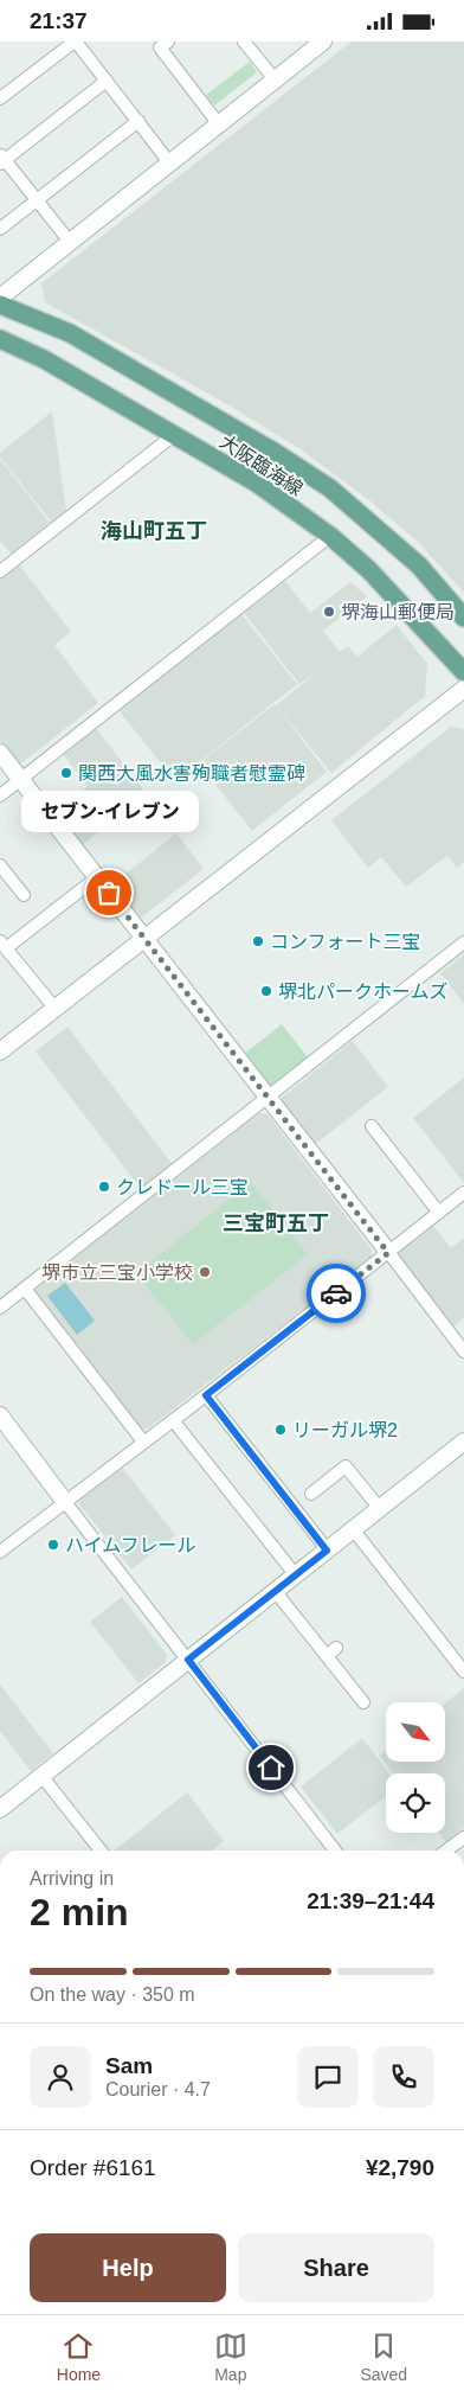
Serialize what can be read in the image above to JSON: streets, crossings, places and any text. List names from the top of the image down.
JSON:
{
  "streets": {
    "main road": ["大阪臨海線"]
  },
  "districts": ["海山町五丁", "三宝町五丁"],
  "places": [
    "堺海山郵便局",
    "関西大風水害殉職者慰霊碑",
    "セブン-イレブン",
    "コンフォート三宝",
    "堺北パークホームズ",
    "クレドール三宝",
    "堺市立三宝小学校",
    "リーガル堺2",
    "ハイムフレール"
  ],
  "north": "bottom right",
  "page": {
    "status": "21:37",
    "bubble": "セブン-イレブン",
    "heading": ["2 min", "Arriving in", "21:39–21:44"],
    "panel": [
      "Sam",
      "Courier · 4.7",
      "Order #6161",
      "¥2,790"
    ],
    "bar": "On the way · 350 m",
    "buttons": ["Help", "Share"],
    "tabs": ["Home", "Map", "Saved"]
  }
}
